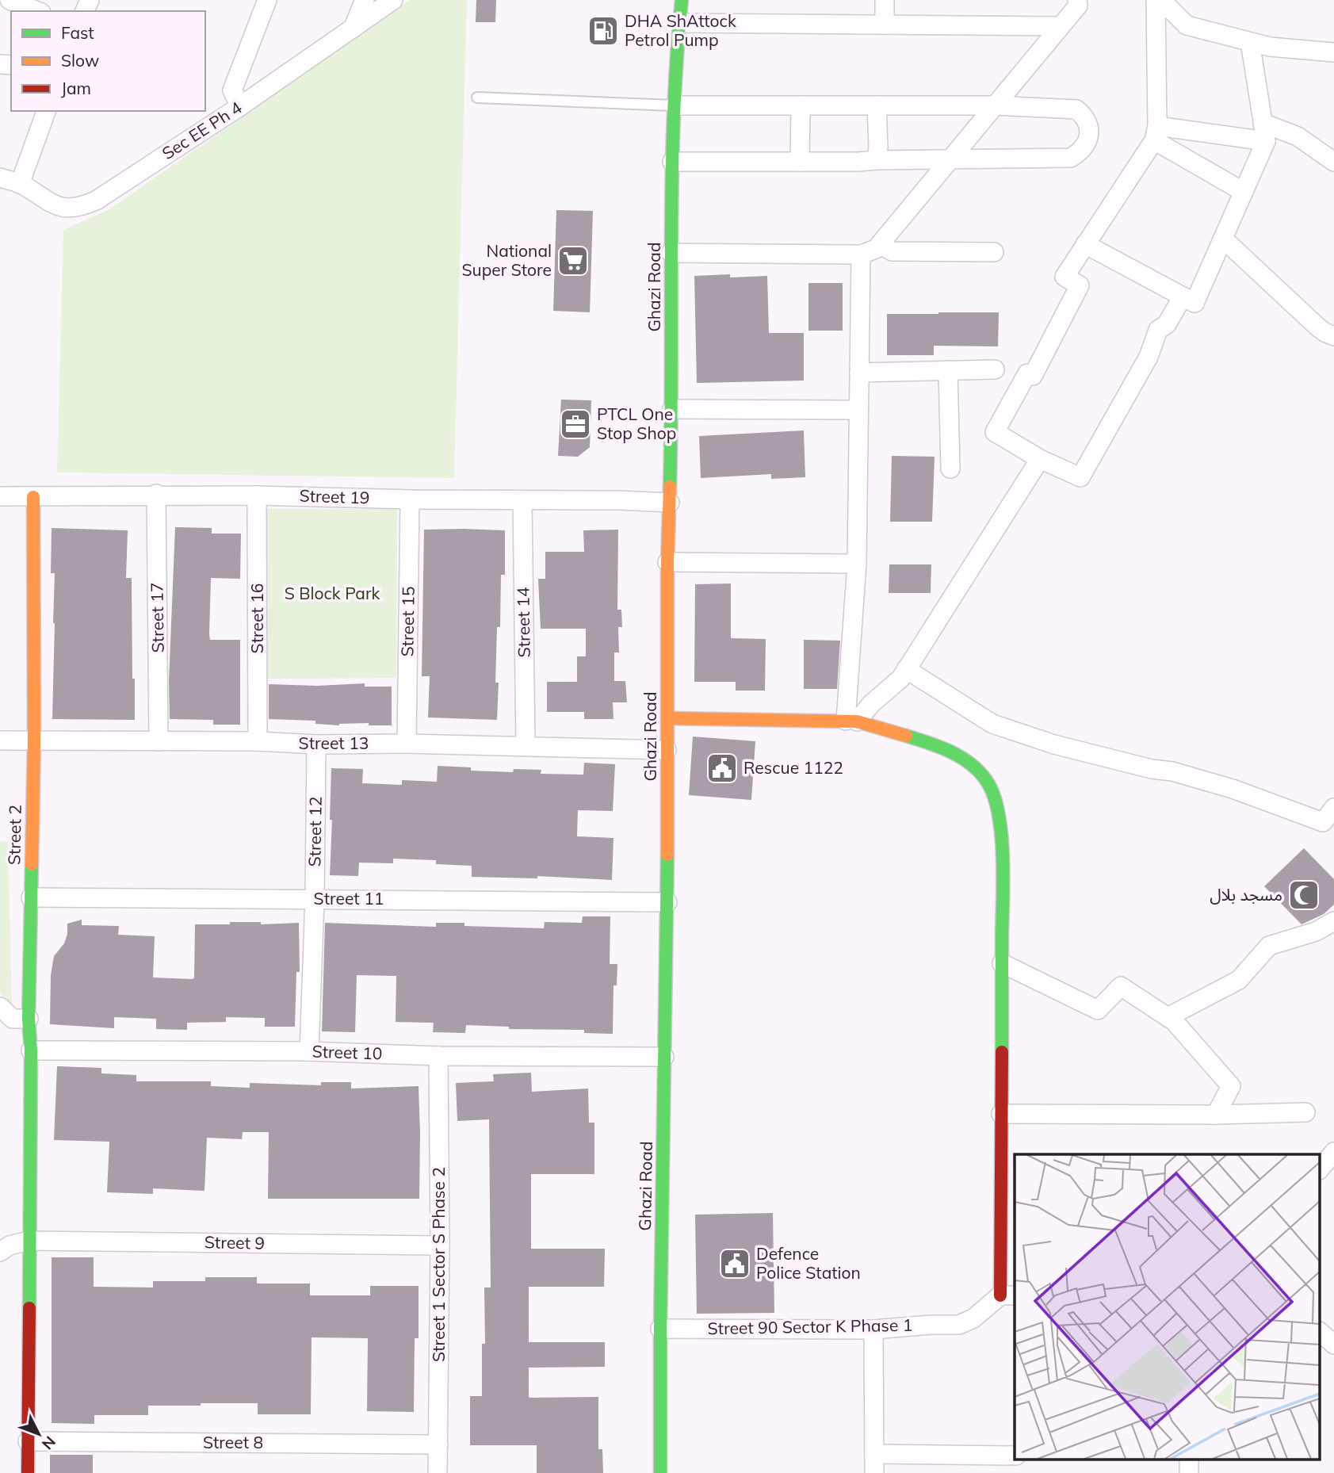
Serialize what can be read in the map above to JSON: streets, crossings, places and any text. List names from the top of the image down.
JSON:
{
  "streets": {
    "street": [
      "Sec EE Ph 4",
      "Ghazi Road",
      "Street 19",
      "Street 17",
      "Street 16",
      "Street 15",
      "Street 14",
      "Street 13",
      "Street 12",
      "Street 2",
      "Street 11",
      "Street 10",
      "Street 9",
      "Street 1 Sector S Phase 2",
      "Street 90 Sector K Phase 1",
      "Street 8"
    ]
  },
  "crossings": [
    ["Ghazi Road", "Street 19"],
    ["Ghazi Road", "Street 13"],
    ["Ghazi Road", "Street 11"],
    ["Ghazi Road", "Street 10"],
    ["Ghazi Road", "Street 90 Sector K Phase 1"],
    ["Street 19", "Street 17"],
    ["Street 19", "Street 16"],
    ["Street 19", "Street 15"],
    ["Street 19", "Street 14"],
    ["Street 19", "Street 2"],
    ["Street 17", "Street 13"],
    ["Street 16", "Street 13"],
    ["Street 15", "Street 13"],
    ["Street 14", "Street 13"],
    ["Street 13", "Street 12"],
    ["Street 13", "Street 2"],
    ["Street 12", "Street 11"],
    ["Street 12", "Street 10"],
    ["Street 2", "Street 11"],
    ["Street 2", "Street 10"],
    ["Street 2", "Street 9"],
    ["Street 2", "Street 8"],
    ["Street 10", "Street 1 Sector S Phase 2"],
    ["Street 9", "Street 1 Sector S Phase 2"],
    ["Street 1 Sector S Phase 2", "Street 8"]
  ],
  "parks": ["S Block Park"],
  "places": {
    "fuel station": ["DHA ShAttock Petrol Pump"],
    "supermarket": ["National Super Store"],
    "office": ["PTCL One Stop Shop"],
    "public building": ["Rescue 1122", "Defence Police Station"],
    "mosque": ["مسجد بلال"]
  },
  "legend": ["Fast", "Slow", "Jam"],
  "north": "bottom right"
}
